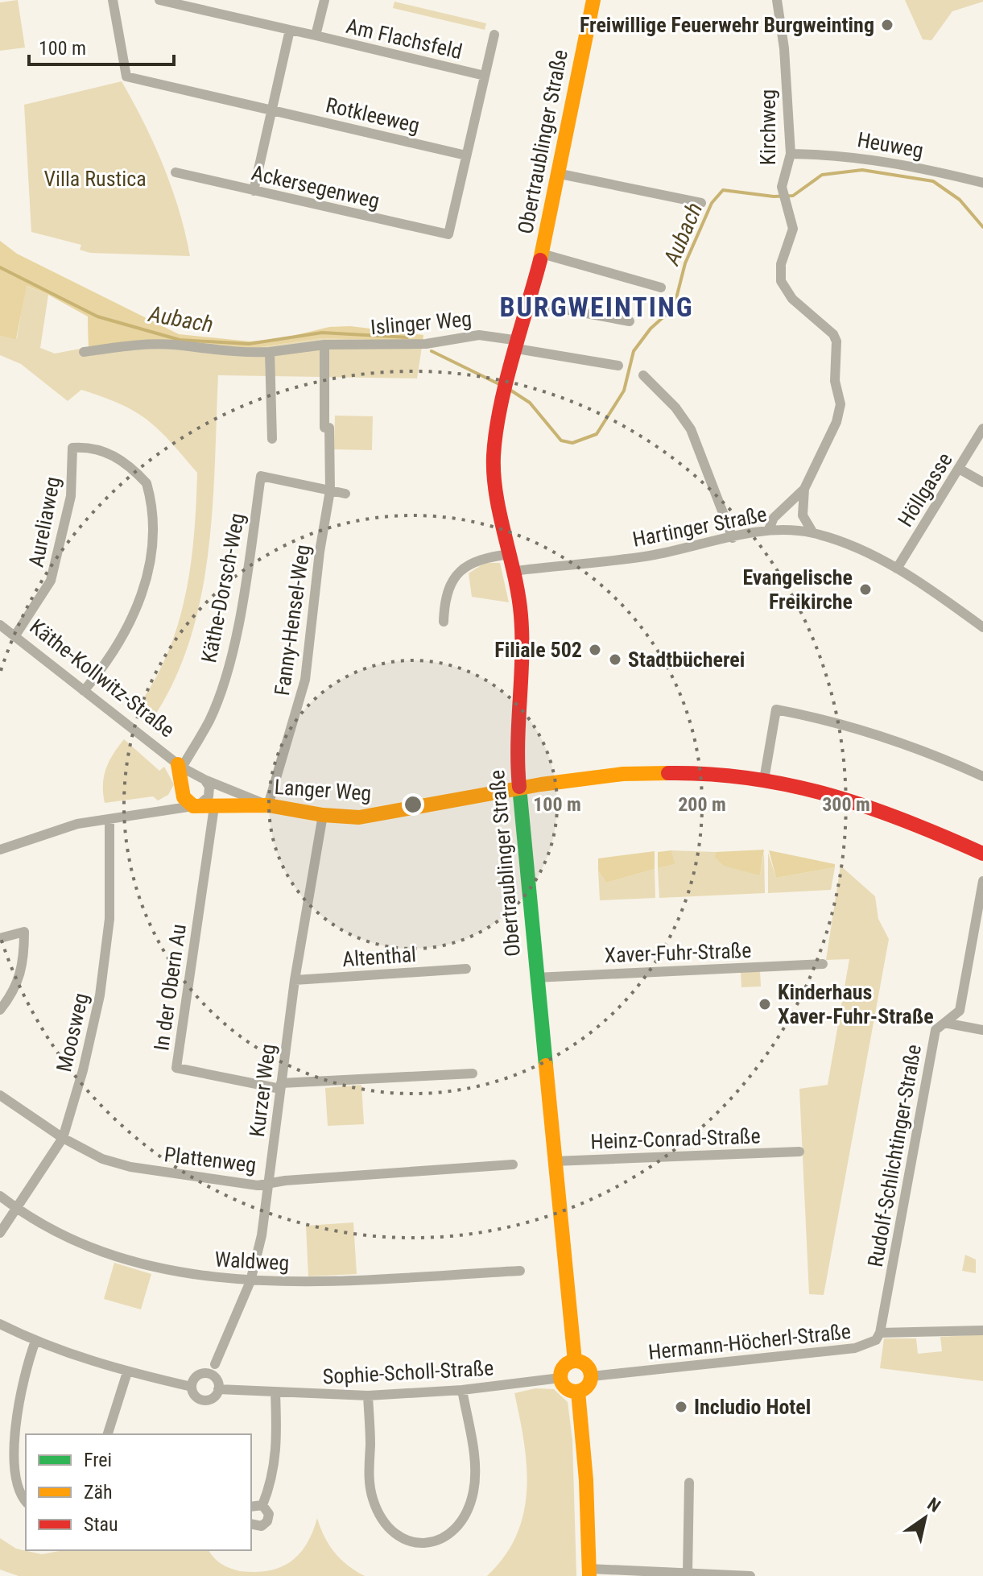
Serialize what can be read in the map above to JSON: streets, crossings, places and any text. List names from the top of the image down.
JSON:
{
  "streets": {
    "street": [
      "Am Flachsfeld",
      "Rotkleeweg",
      "Kirchweg",
      "Obertraublinger Straße",
      "Heuweg",
      "Ackersegenweg",
      "Islinger Weg",
      "Höllgasse",
      "Aureliaweg",
      "Hartinger Straße",
      "Käthe-Dorsch-Weg",
      "Fanny-Hensel-Weg",
      "Käthe-Kollwitz-Straße",
      "Langer Weg",
      "Xaver-Fuhr-Straße",
      "Altenthal",
      "In der Obern Au",
      "Moosweg",
      "Kurzer Weg",
      "Heinz-Conrad-Straße",
      "Rudolf-Schlichtinger-Straße",
      "Plattenweg",
      "Waldweg",
      "Hermann-Höcherl-Straße",
      "Sophie-Scholl-Straße"
    ]
  },
  "crossings": [
    ["Am Flachsfeld", "Rotkleeweg"],
    ["Am Flachsfeld", "Ackersegenweg"],
    ["Kirchweg", "Heuweg"],
    ["Kirchweg", "Hartinger Straße"],
    ["Obertraublinger Straße", "Islinger Weg"],
    ["Obertraublinger Straße", "Hartinger Straße"],
    ["Obertraublinger Straße", "Langer Weg"],
    ["Obertraublinger Straße", "Xaver-Fuhr-Straße"],
    ["Obertraublinger Straße", "Heinz-Conrad-Straße"],
    ["Obertraublinger Straße", "Hermann-Höcherl-Straße"],
    ["Obertraublinger Straße", "Sophie-Scholl-Straße"],
    ["Höllgasse", "Hartinger Straße"],
    ["Aureliaweg", "Käthe-Kollwitz-Straße"],
    ["Käthe-Dorsch-Weg", "Fanny-Hensel-Weg"],
    ["Käthe-Dorsch-Weg", "Käthe-Kollwitz-Straße"],
    ["Fanny-Hensel-Weg", "Käthe-Kollwitz-Straße"],
    ["Fanny-Hensel-Weg", "Langer Weg"],
    ["Käthe-Kollwitz-Straße", "Langer Weg"],
    ["Langer Weg", "In der Obern Au"],
    ["Langer Weg", "Moosweg"],
    ["Langer Weg", "Kurzer Weg"],
    ["Altenthal", "Kurzer Weg"],
    ["In der Obern Au", "Kurzer Weg"],
    ["Moosweg", "Plattenweg"],
    ["Moosweg", "Waldweg"],
    ["Kurzer Weg", "Plattenweg"],
    ["Kurzer Weg", "Waldweg"],
    ["Rudolf-Schlichtinger-Straße", "Hermann-Höcherl-Straße"],
    ["Hermann-Höcherl-Straße", "Sophie-Scholl-Straße"]
  ],
  "districts": ["BURGWEINTING"],
  "water": ["Aubach"],
  "parks": ["Villa Rustica"],
  "places": [
    "Freiwillige Feuerwehr Burgweinting",
    "Evangelische Freikirche",
    "Filiale 502",
    "Stadtbücherei",
    "Kinderhaus Xaver-Fuhr-Straße",
    "Includio Hotel"
  ],
  "legend": ["Frei", "Zäh", "Stau"],
  "scale_bar": "100 m",
  "north": "top right",
  "rings": ["100 m", "200 m", "300 m"]
}
